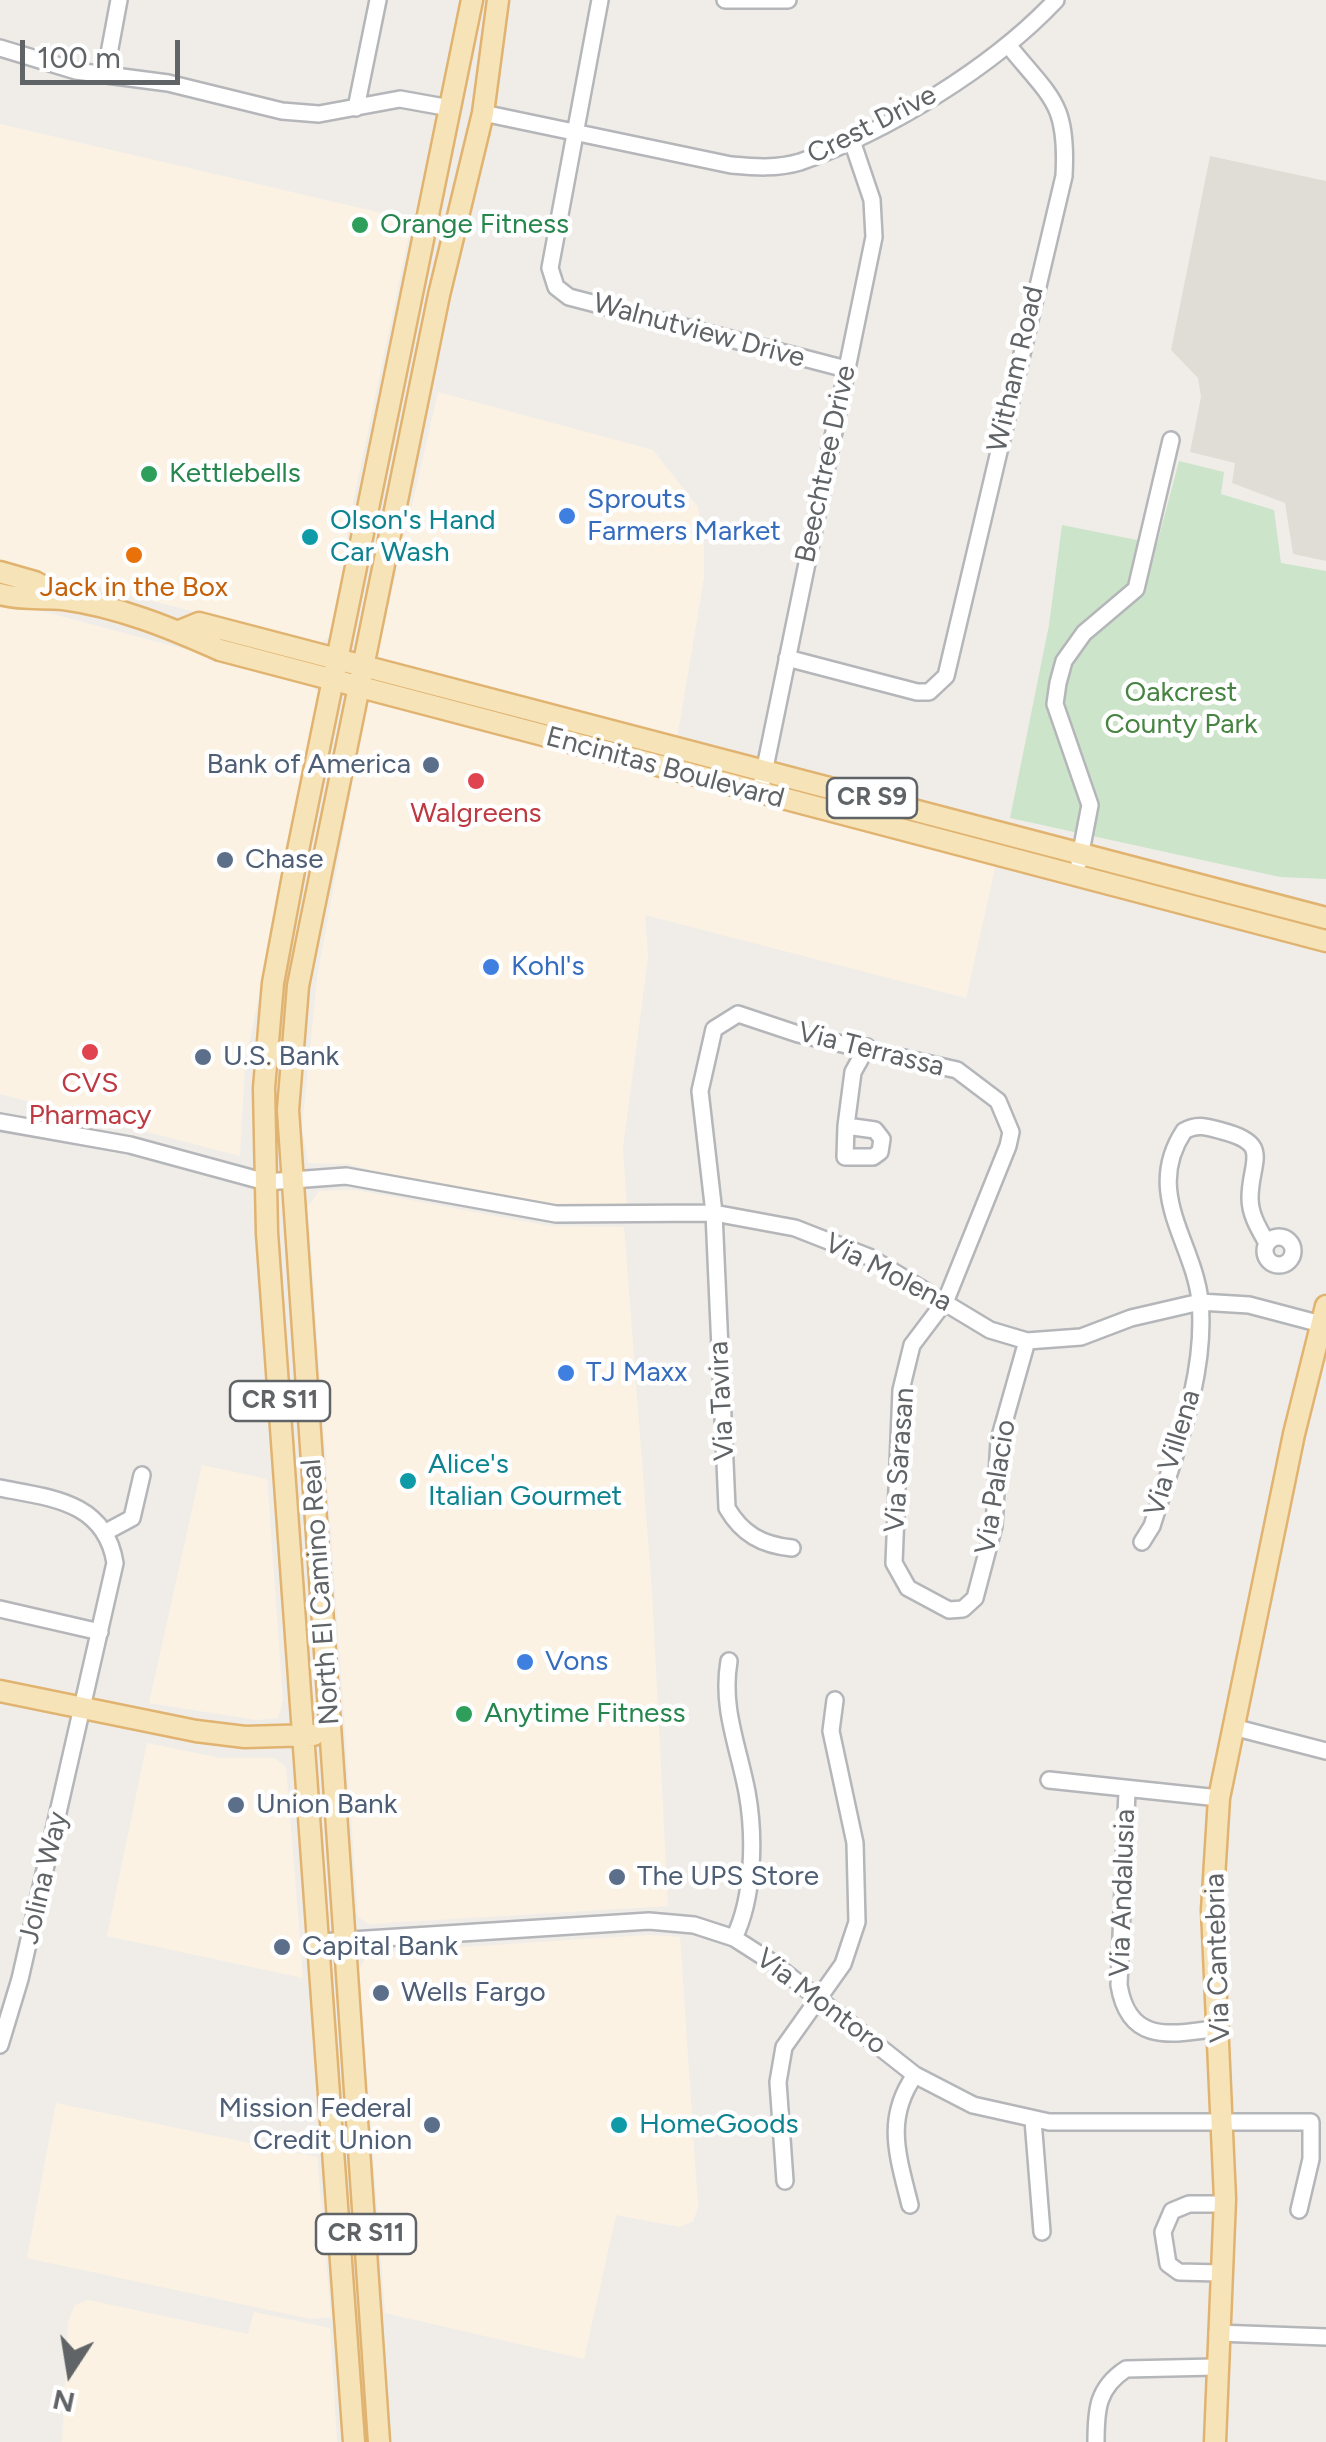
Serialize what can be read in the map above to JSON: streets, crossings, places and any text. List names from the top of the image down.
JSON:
{
  "streets": {
    "main road": [
      "Encinitas Boulevard",
      "CR S9",
      "CR S11",
      "North El Camino Real",
      "Via Cantebria"
    ],
    "street": [
      "Crest Drive",
      "Walnutview Drive",
      "Witham Road",
      "Beechtree Drive",
      "Via Terrassa",
      "Via Molena",
      "Via Tavira",
      "Via Villena",
      "Via Sarasan",
      "Via Palacio",
      "Jolina Way",
      "Via Andalusia",
      "Via Montoro"
    ]
  },
  "crossings": [
    ["Crest Drive", "Walnutview Drive"],
    ["Crest Drive", "Witham Road"],
    ["Crest Drive", "Beechtree Drive"],
    ["Walnutview Drive", "Beechtree Drive"],
    ["Witham Road", "Beechtree Drive"],
    ["Beechtree Drive", "Encinitas Boulevard"],
    ["Encinitas Boulevard", "CR S11"],
    ["Encinitas Boulevard", "North El Camino Real"],
    ["Via Terrassa", "Via Molena"],
    ["Via Terrassa", "Via Tavira"],
    ["Via Terrassa", "Via Sarasan"],
    ["Via Molena", "Via Tavira"],
    ["Via Molena", "Via Villena"],
    ["Via Molena", "Via Sarasan"],
    ["Via Molena", "Via Palacio"],
    ["Via Molena", "North El Camino Real"],
    ["Via Molena", "Via Cantebria"],
    ["CR S11", "North El Camino Real"],
    ["Via Sarasan", "Via Palacio"],
    ["North El Camino Real", "Via Montoro"],
    ["Via Andalusia", "Via Cantebria"],
    ["Via Cantebria", "Via Montoro"]
  ],
  "parks": ["Oakcrest County Park"],
  "places": [
    "Orange Fitness",
    "Kettlebells",
    "Sprouts Farmers Market",
    "Olson's Hand Car Wash",
    "Jack in the Box",
    "Bank of America",
    "Walgreens",
    "Chase",
    "Kohl's",
    "CVS Pharmacy",
    "U.S. Bank",
    "TJ Maxx",
    "Alice's Italian Gourmet",
    "Vons",
    "Anytime Fitness",
    "Union Bank",
    "The UPS Store",
    "Capital Bank",
    "Wells Fargo",
    "Mission Federal Credit Union",
    "HomeGoods"
  ],
  "scale_bar": "100 m",
  "north": "bottom"
}
